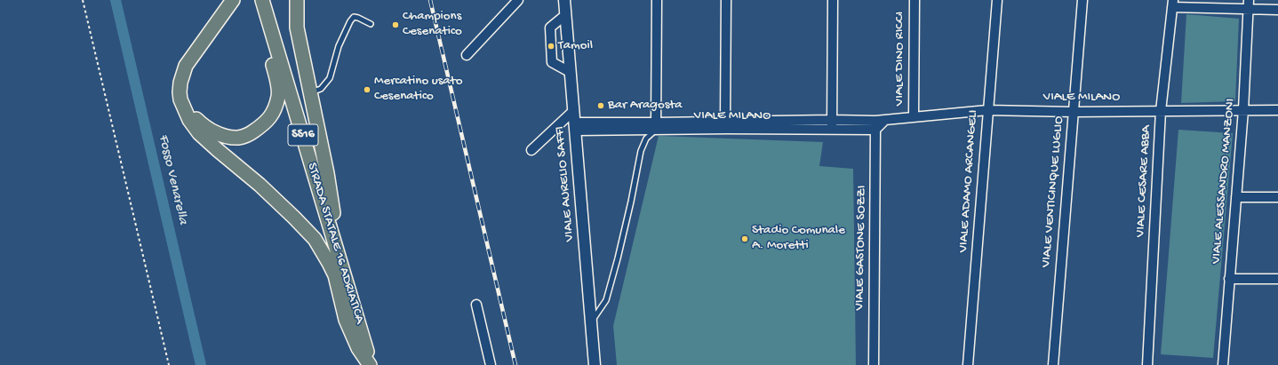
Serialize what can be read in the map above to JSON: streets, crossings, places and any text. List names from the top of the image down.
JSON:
{
  "streets": {
    "main road": ["SS16", "STRADA STATALE 16 ADRIATICA"],
    "street": [
      "VIALE DINO RICCI",
      "VIALE MILANO",
      "VIALE ADAMO ARCANGELI",
      "VIALE CESARE ABBA",
      "VIALE ALESSANDRO MANZONI",
      "VIALE AURELIO SAFFI",
      "VIALE VENTICINQUE LUGLIO",
      "VIALE GASTONE SOZZI"
    ]
  },
  "crossings": [
    ["VIALE DINO RICCI", "VIALE MILANO"],
    ["VIALE MILANO", "VIALE ADAMO ARCANGELI"],
    ["VIALE MILANO", "VIALE CESARE ABBA"],
    ["VIALE MILANO", "VIALE ALESSANDRO MANZONI"],
    ["VIALE MILANO", "VIALE AURELIO SAFFI"],
    ["VIALE MILANO", "VIALE VENTICINQUE LUGLIO"],
    ["VIALE MILANO", "VIALE GASTONE SOZZI"]
  ],
  "water": ["Fosso Venarella"],
  "places": [
    "Champions Cesenatico",
    "Tamoil",
    "Mercatino usato Cesenatico",
    "Bar Aragosta",
    "Stadio Comunale A. Moretti"
  ]
}
